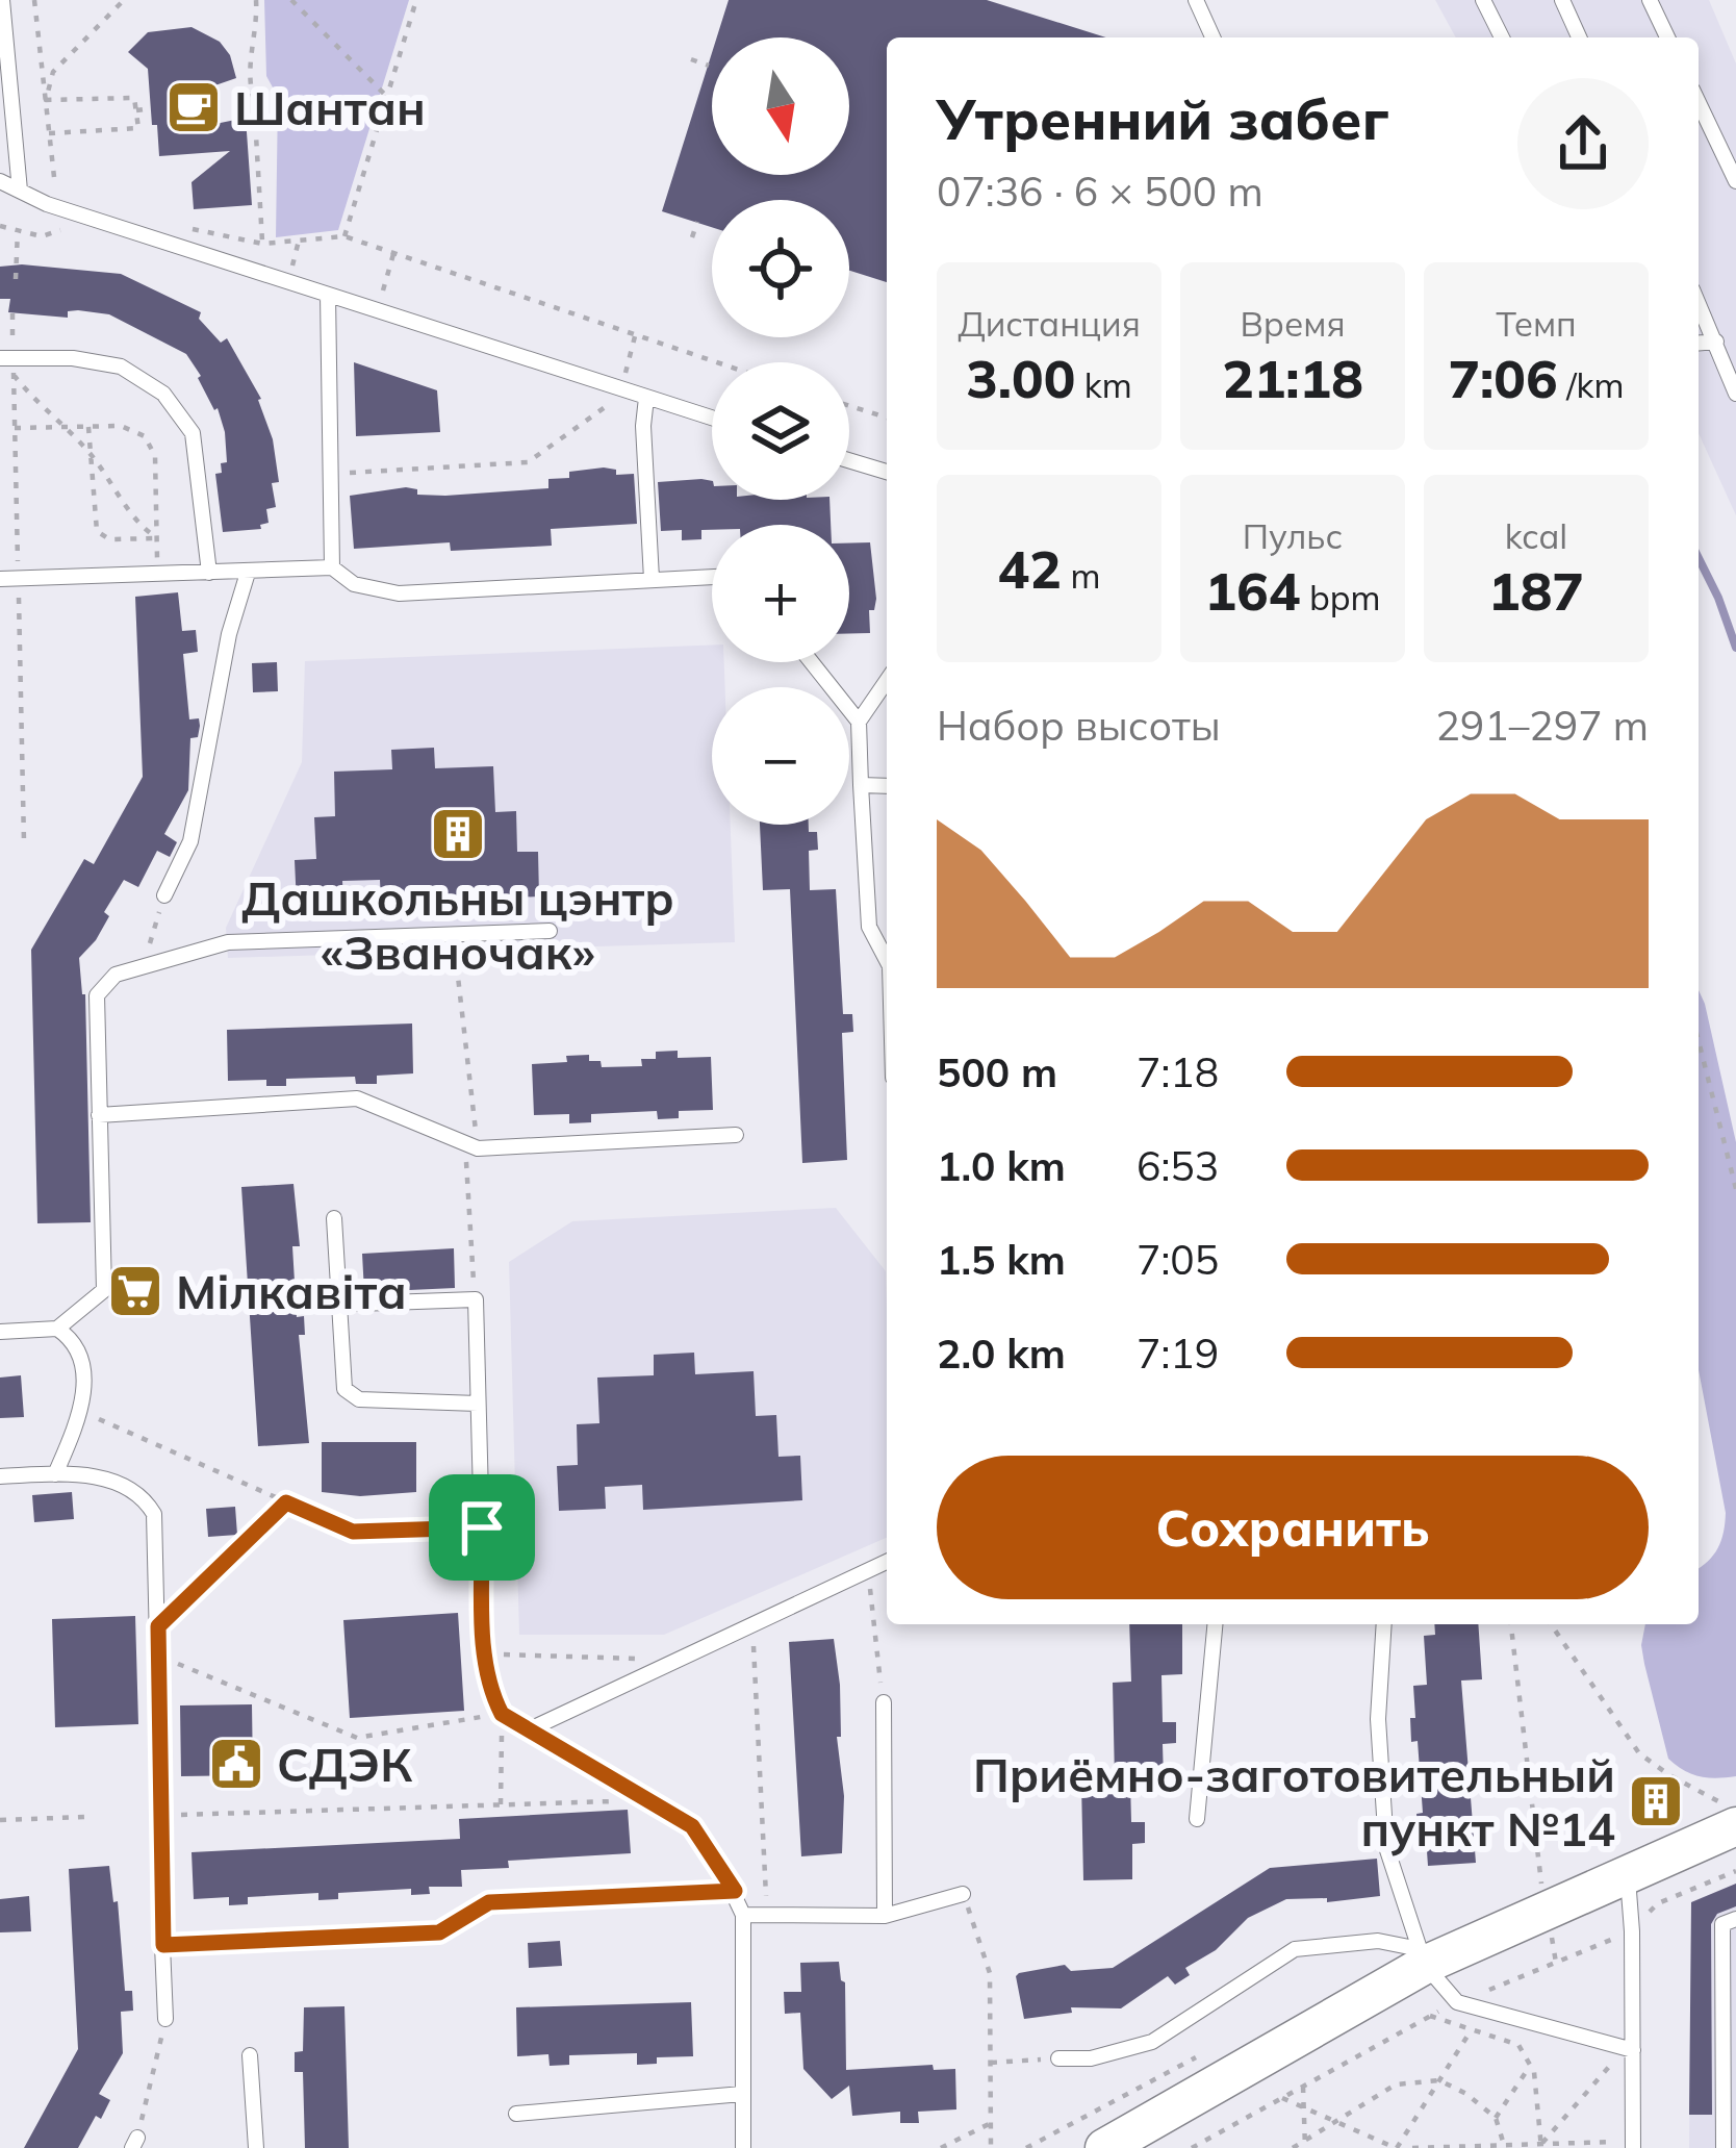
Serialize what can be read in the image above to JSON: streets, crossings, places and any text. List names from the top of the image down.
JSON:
{
  "places": {
    "cafe": ["Шантан"],
    "building": ["Дашкольны цэнтр «Званочак»", "Приёмно-заготовительный пункт №14"],
    "supermarket": ["Мілкавіта"],
    "public building": ["СДЭК"]
  },
  "north": "bottom",
  "page": {
    "map_buttons": ["+", "−"],
    "heading": ["Утренний забег", "07:36 · 6 × 500 m"],
    "stats": [
      ["Дистанция", "3.00 km"],
      ["Время", "21:18"],
      ["Темп", "7:06 /km"],
      ["42 m"],
      ["Пульс", "164 bpm"],
      ["kcal", "187"]
    ],
    "chart": ["Набор высоты", "291–297 m"],
    "list": [
      {
        "name": "500 m",
        "note": "7:18"
      },
      {
        "name": "1.0 km",
        "note": "6:53"
      },
      {
        "name": "1.5 km",
        "note": "7:05"
      },
      {
        "name": "2.0 km",
        "note": "7:19"
      }
    ],
    "buttons": "Сохранить"
  }
}
